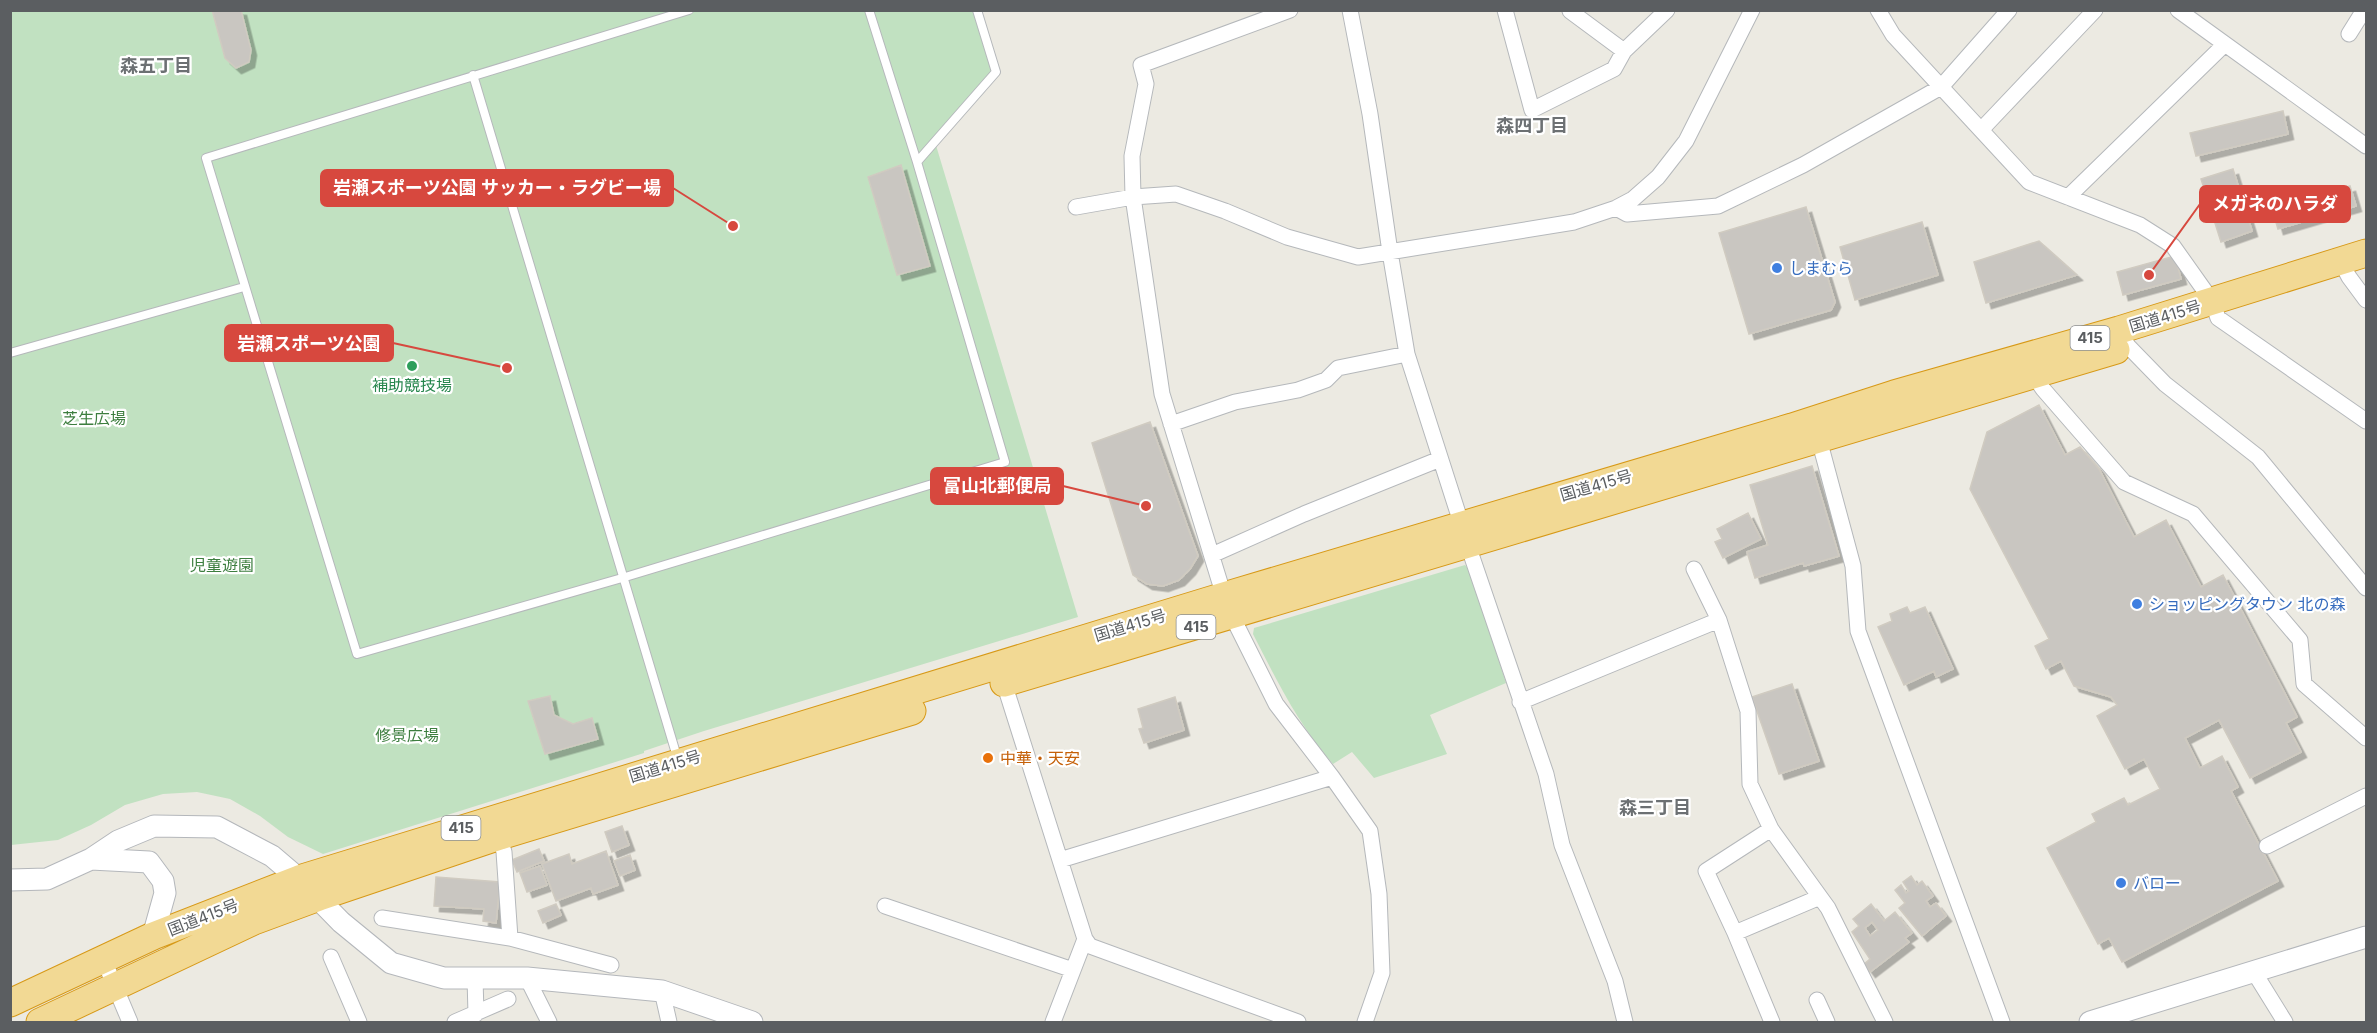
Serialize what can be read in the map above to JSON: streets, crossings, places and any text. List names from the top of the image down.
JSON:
{
  "streets": {
    "highway": ["国道415号", "415"]
  },
  "districts": ["森五丁目", "森四丁目", "森三丁目"],
  "parks": ["芝生広場", "児童遊園", "修景広場"],
  "places": [
    "岩瀬スポーツ公園 サッカー・ラグビー場",
    "しまむら",
    "メガネのハラダ",
    "補助競技場",
    "岩瀬スポーツ公園",
    "富山北郵便局",
    "ショッピングタウン 北の森",
    "中華・天安",
    "バロー"
  ]
}
